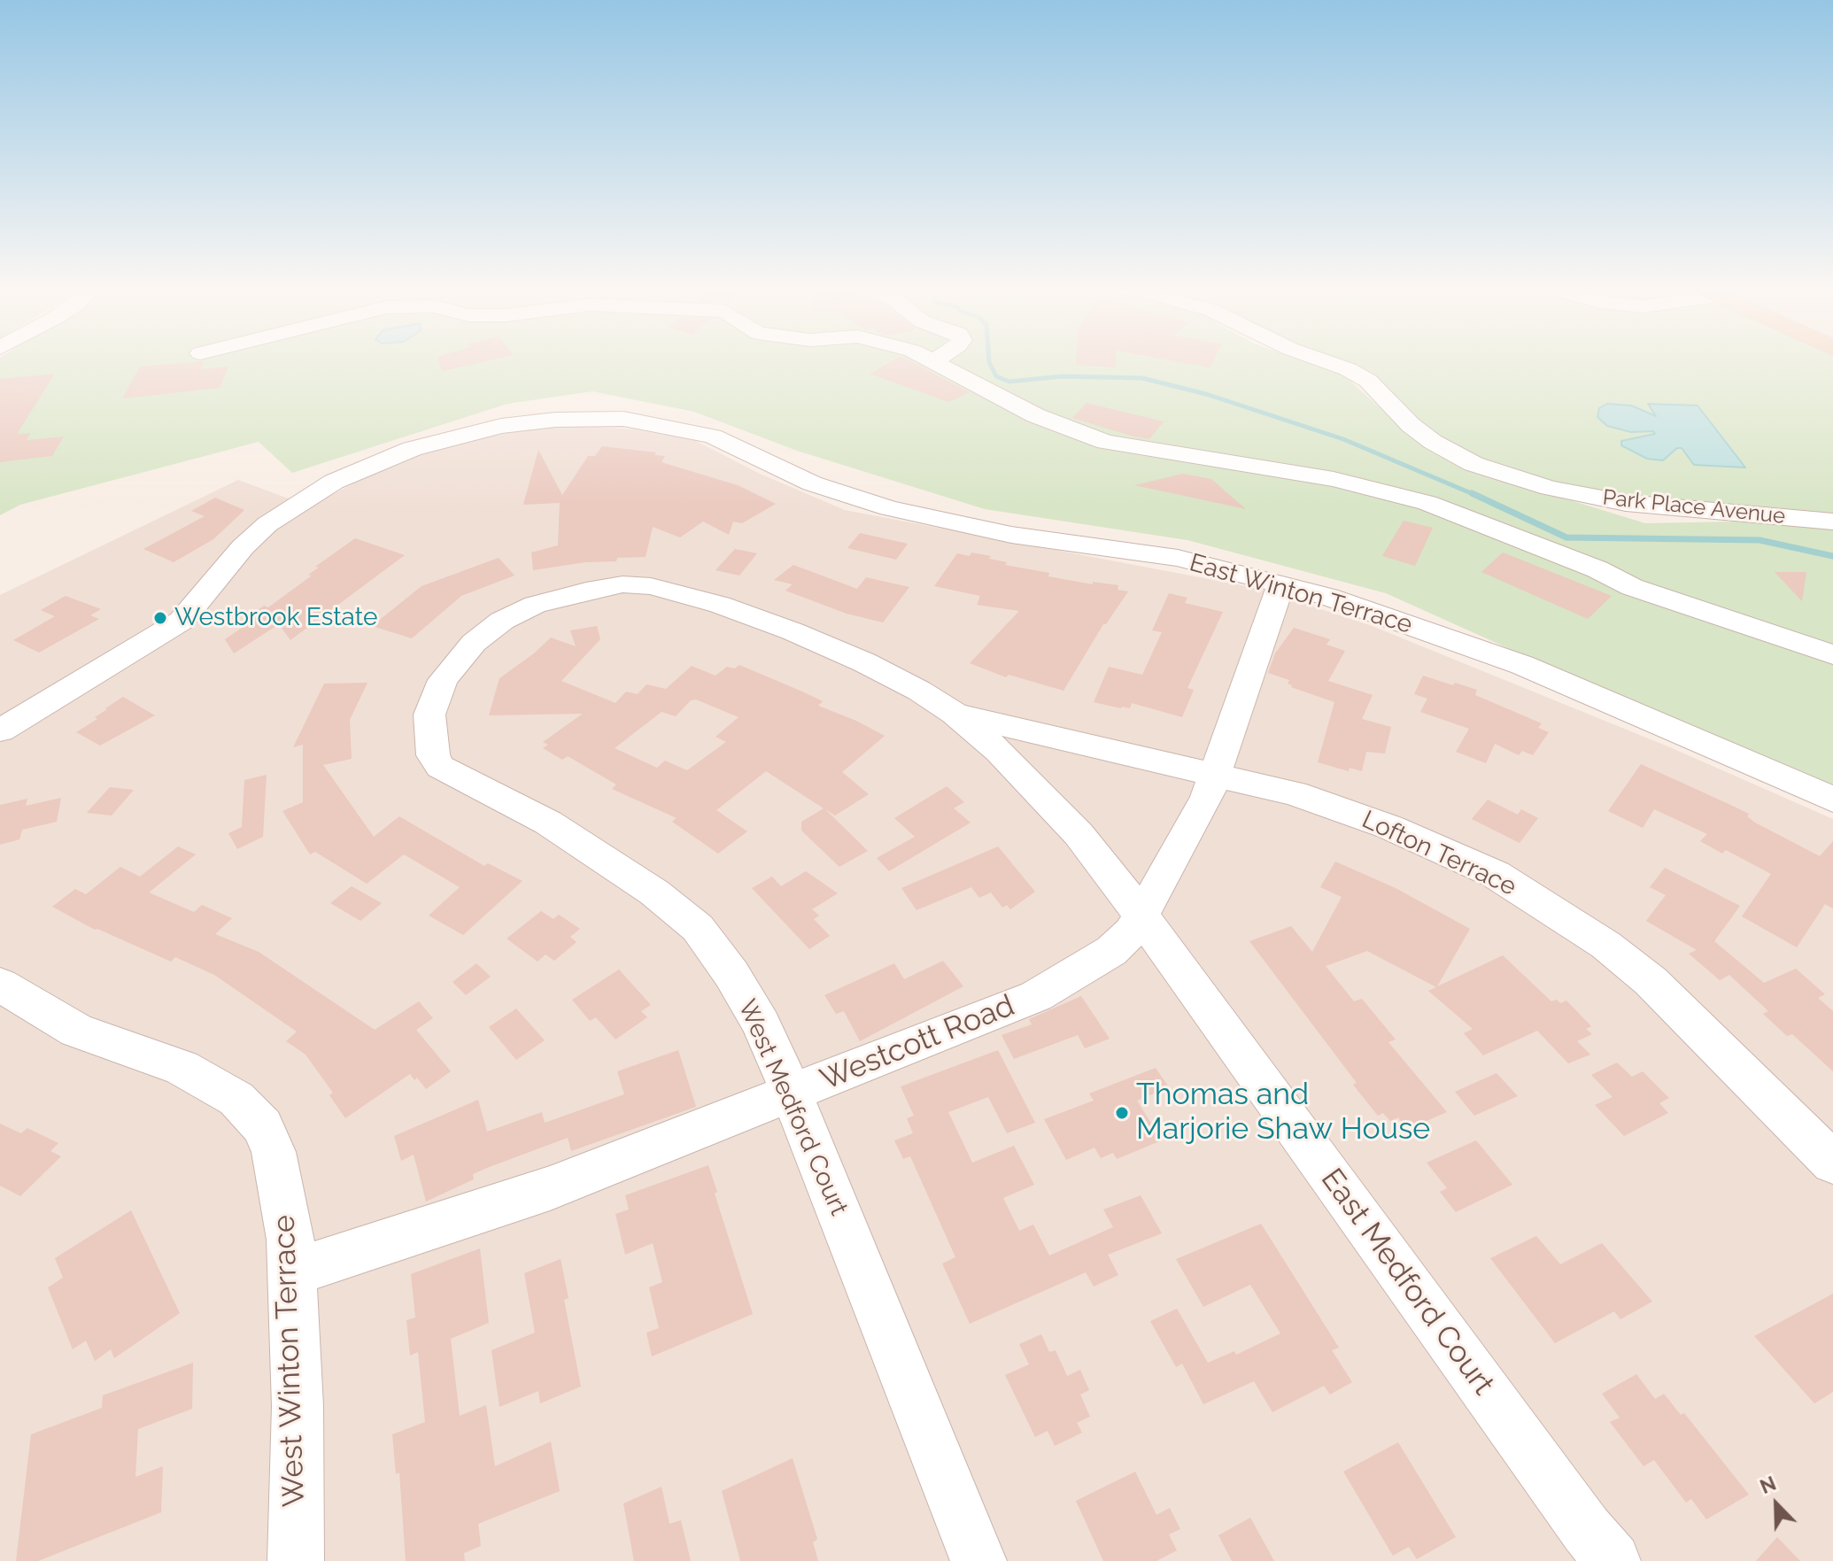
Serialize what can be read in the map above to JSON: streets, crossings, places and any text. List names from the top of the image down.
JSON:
{
  "streets": {
    "street": [
      "Park Place Avenue",
      "East Winton Terrace",
      "Lofton Terrace",
      "Westcott Road",
      "West Medford Court",
      "East Medford Court",
      "West Winton Terrace"
    ]
  },
  "crossings": [
    ["East Winton Terrace", "Westcott Road"],
    ["Lofton Terrace", "Westcott Road"],
    ["Lofton Terrace", "West Medford Court"],
    ["Lofton Terrace", "East Medford Court"],
    ["Westcott Road", "West Medford Court"],
    ["Westcott Road", "East Medford Court"],
    ["Westcott Road", "West Winton Terrace"],
    ["West Medford Court", "East Medford Court"]
  ],
  "places": ["Westbrook Estate", "Thomas and Marjorie Shaw House"],
  "north": "top left"
}
